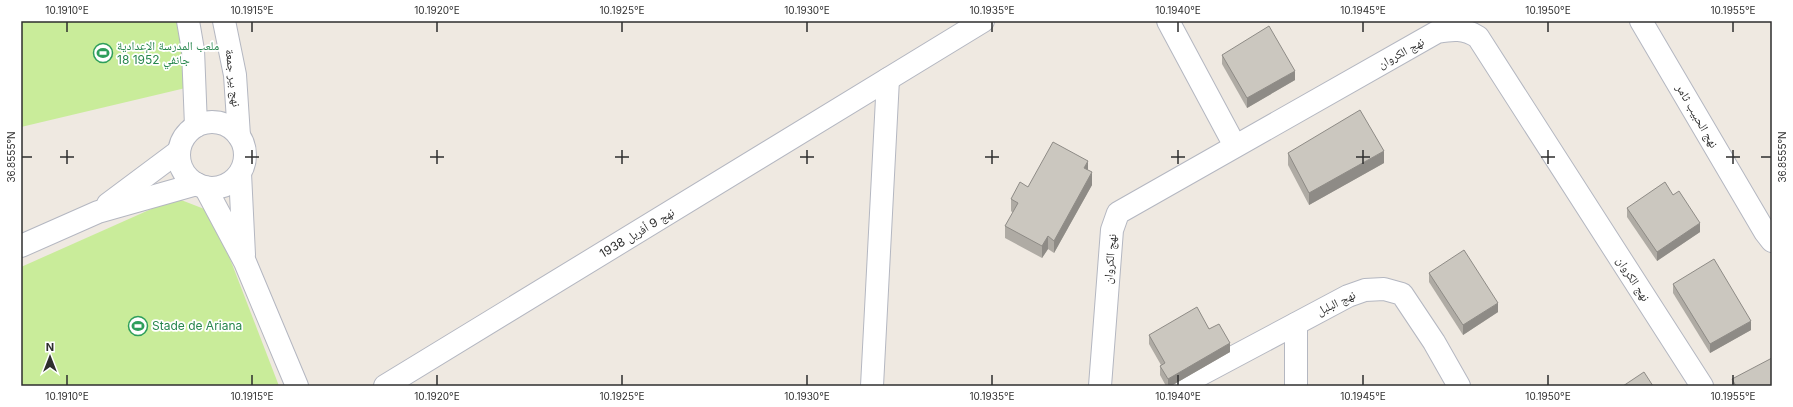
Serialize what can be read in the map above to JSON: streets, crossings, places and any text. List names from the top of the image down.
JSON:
{
  "streets": {
    "street": [
      "نهج الكروان",
      "نهج بير جمعة",
      "نهج الحبيب ثامر",
      "نهج 9 أفريل 1938",
      "نهج البلبل"
    ]
  },
  "places": {
    "sports": ["ملعب المدرسة الإعدادية 18 جانفي 1952", "Stade de Ariana"]
  },
  "north": "top",
  "coordinates": [
    "10.1910°E",
    "10.1915°E",
    "10.1920°E",
    "10.1925°E",
    "10.1930°E",
    "10.1935°E",
    "10.1940°E",
    "10.1945°E",
    "10.1950°E",
    "10.1955°E",
    "36.8555°N"
  ]
}
